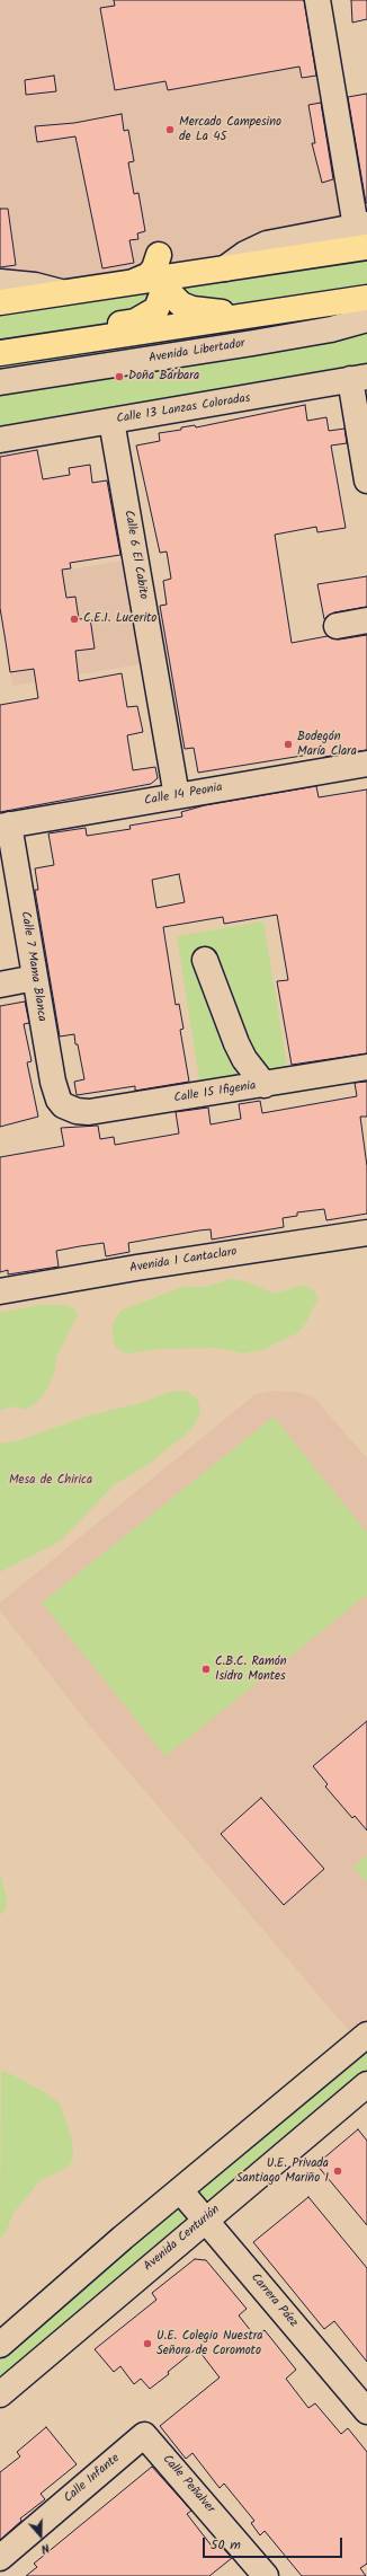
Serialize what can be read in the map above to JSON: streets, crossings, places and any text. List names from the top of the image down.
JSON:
{
  "streets": {
    "street": [
      "Avenida Libertador",
      "Calle 13 Lanzas Coloradas",
      "Calle 6 El Cabito",
      "Calle 14 Peonia",
      "Calle 7 Mama Blanca",
      "Calle 15 Ifigenia",
      "Avenida 1 Cantaclaro",
      "Avenida Centurión",
      "Carrera Páez",
      "Calle Infante",
      "Calle Peñalver"
    ]
  },
  "crossings": [
    ["Calle 13 Lanzas Coloradas", "Calle 6 El Cabito"],
    ["Calle 6 El Cabito", "Calle 14 Peonia"],
    ["Calle 14 Peonia", "Calle 7 Mama Blanca"],
    ["Calle 7 Mama Blanca", "Calle 15 Ifigenia"],
    ["Avenida Centurión", "Carrera Páez"],
    ["Calle Infante", "Calle Peñalver"]
  ],
  "parks": ["Mesa de Chirica"],
  "places": [
    "Mercado Campesino de La 45",
    "Doña Bárbara",
    "C.E.I. Lucerito",
    "Bodegón María Clara",
    "C.B.C. Ramón Isidro Montes",
    "U.E. Privada Santiago Mariño I",
    "U.E. Colegio Nuestra Señora de Coromoto"
  ],
  "scale_bar": "50 m",
  "north": "bottom"
}
